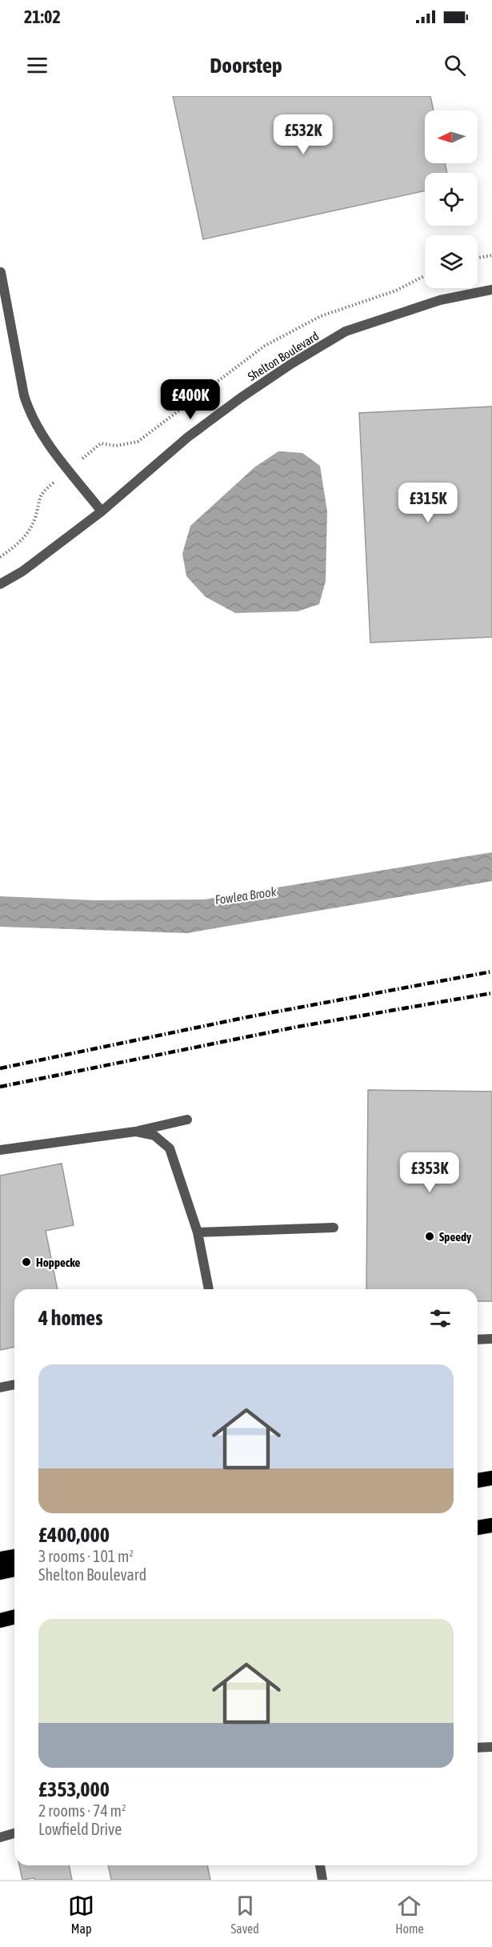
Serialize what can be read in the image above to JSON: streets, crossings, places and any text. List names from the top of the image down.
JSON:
{
  "streets": {
    "street": ["Shelton Boulevard"]
  },
  "water": ["Fowlea Brook"],
  "places": ["Speedy", "Hoppecke"],
  "north": "left",
  "page": {
    "status": "21:02",
    "header": "Doorstep",
    "price": [
      "£532K",
      "£400K",
      "£315K",
      "£353K"
    ],
    "heading": "4 homes",
    "list": [
      {
        "name": "£400,000",
        "note": "3 rooms · 101 m² · Shelton Boulevard"
      },
      {
        "name": "£353,000",
        "note": "2 rooms · 74 m² · Lowfield Drive"
      }
    ],
    "tabs": ["Map", "Saved", "Home"]
  }
}
